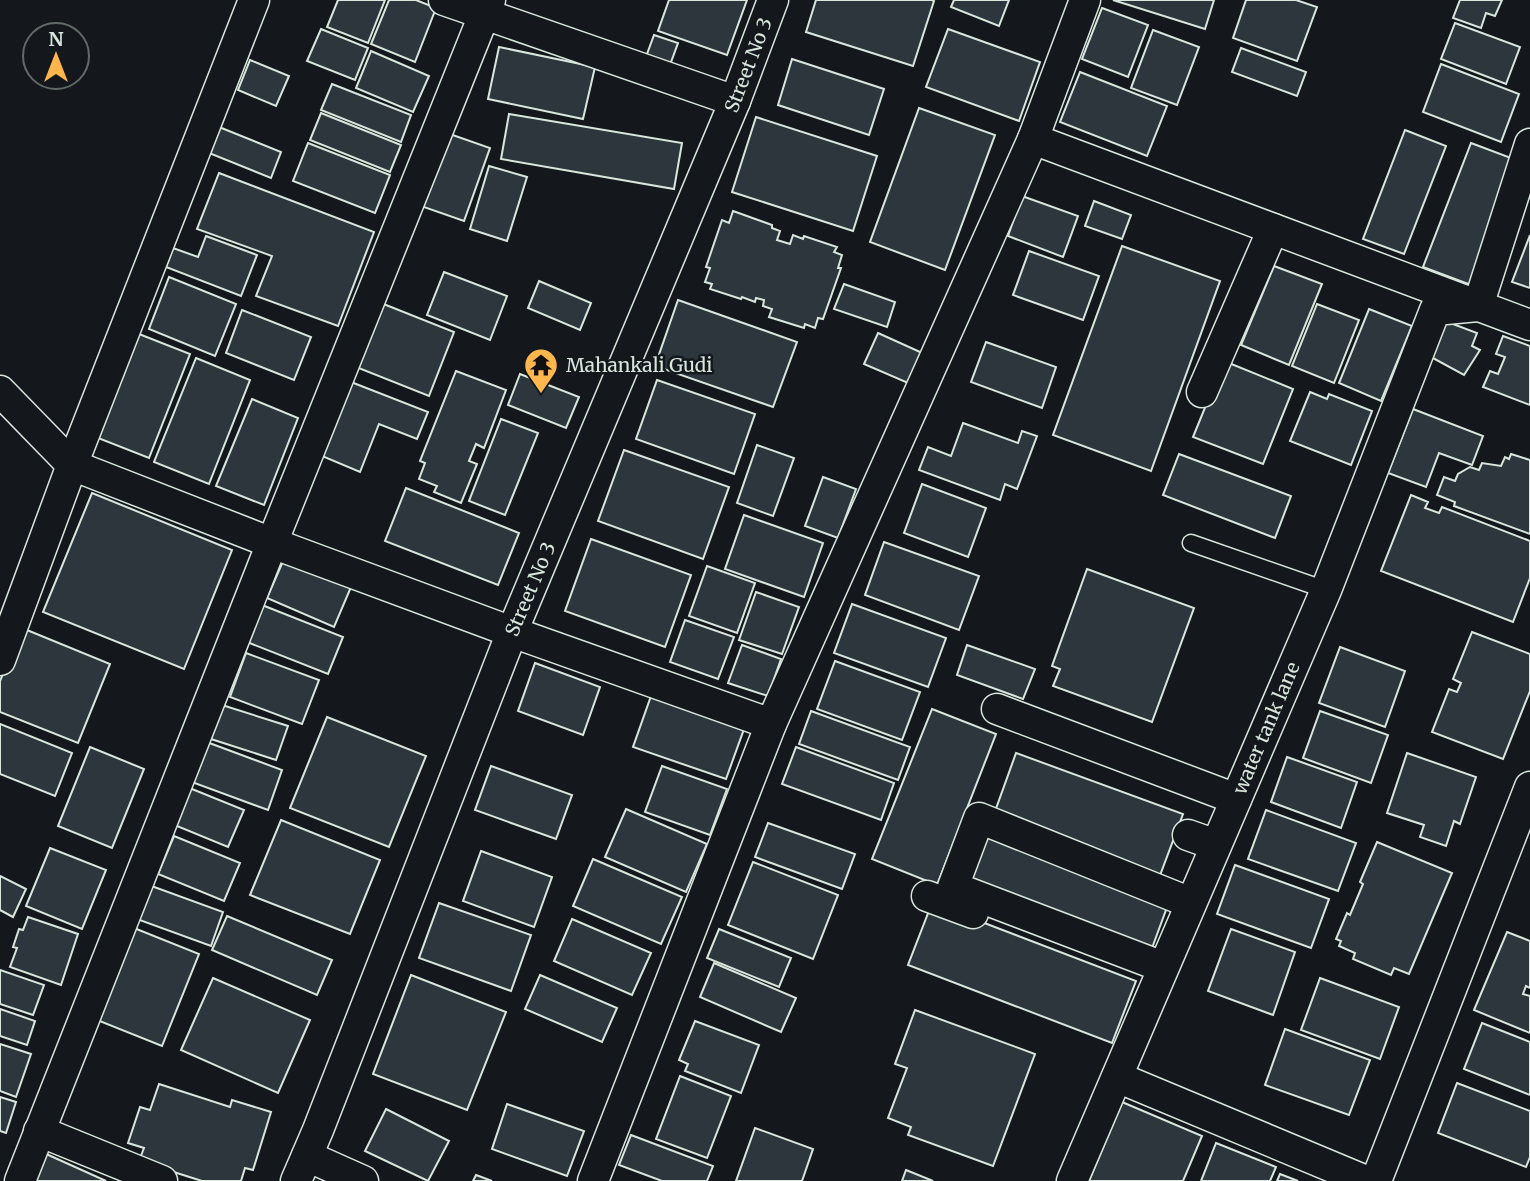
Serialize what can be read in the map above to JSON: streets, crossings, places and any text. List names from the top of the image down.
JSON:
{
  "streets": {
    "street": ["Street No 3", "water tank lane"]
  },
  "places": {
    "temple": ["Mahankali Gudi"]
  },
  "north": "top"
}
